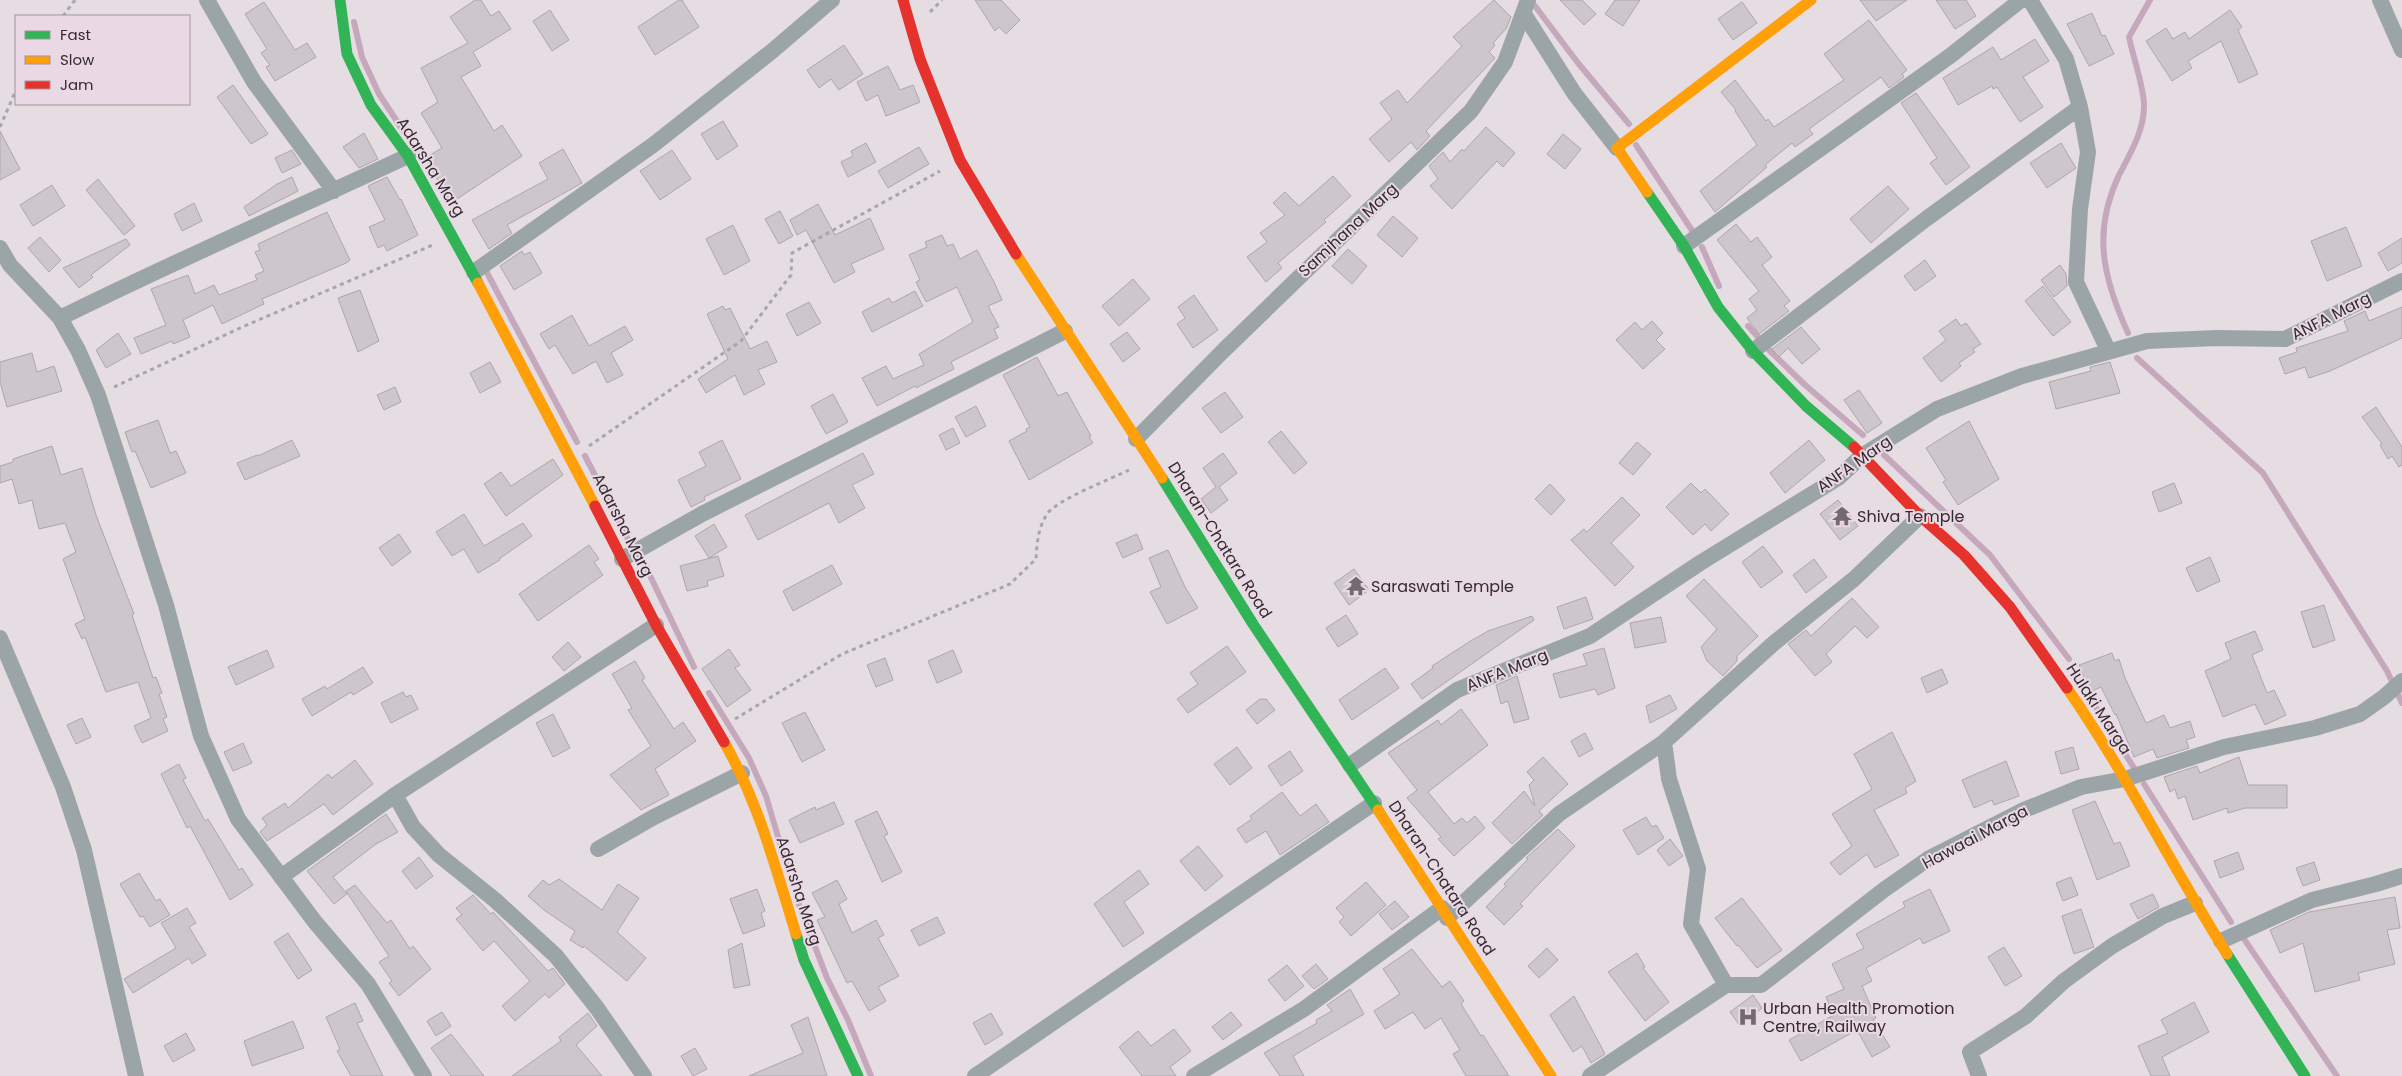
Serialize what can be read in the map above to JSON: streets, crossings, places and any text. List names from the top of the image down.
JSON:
{
  "streets": {
    "street": [
      "Adarsha Marg",
      "Samjhana Marg",
      "ANFA Marg",
      "Dharan-Chatara Road",
      "Hulaki Marga",
      "Hawaai Marga"
    ]
  },
  "crossings": [
    ["Samjhana Marg", "Dharan-Chatara Road"],
    ["ANFA Marg", "Dharan-Chatara Road"],
    ["ANFA Marg", "Hulaki Marga"],
    ["Hulaki Marga", "Hawaai Marga"]
  ],
  "places": {
    "temple": ["Shiva Temple", "Saraswati Temple"],
    "hospital": ["Urban Health Promotion Centre, Railway"]
  },
  "legend": ["Fast", "Slow", "Jam"]
}
